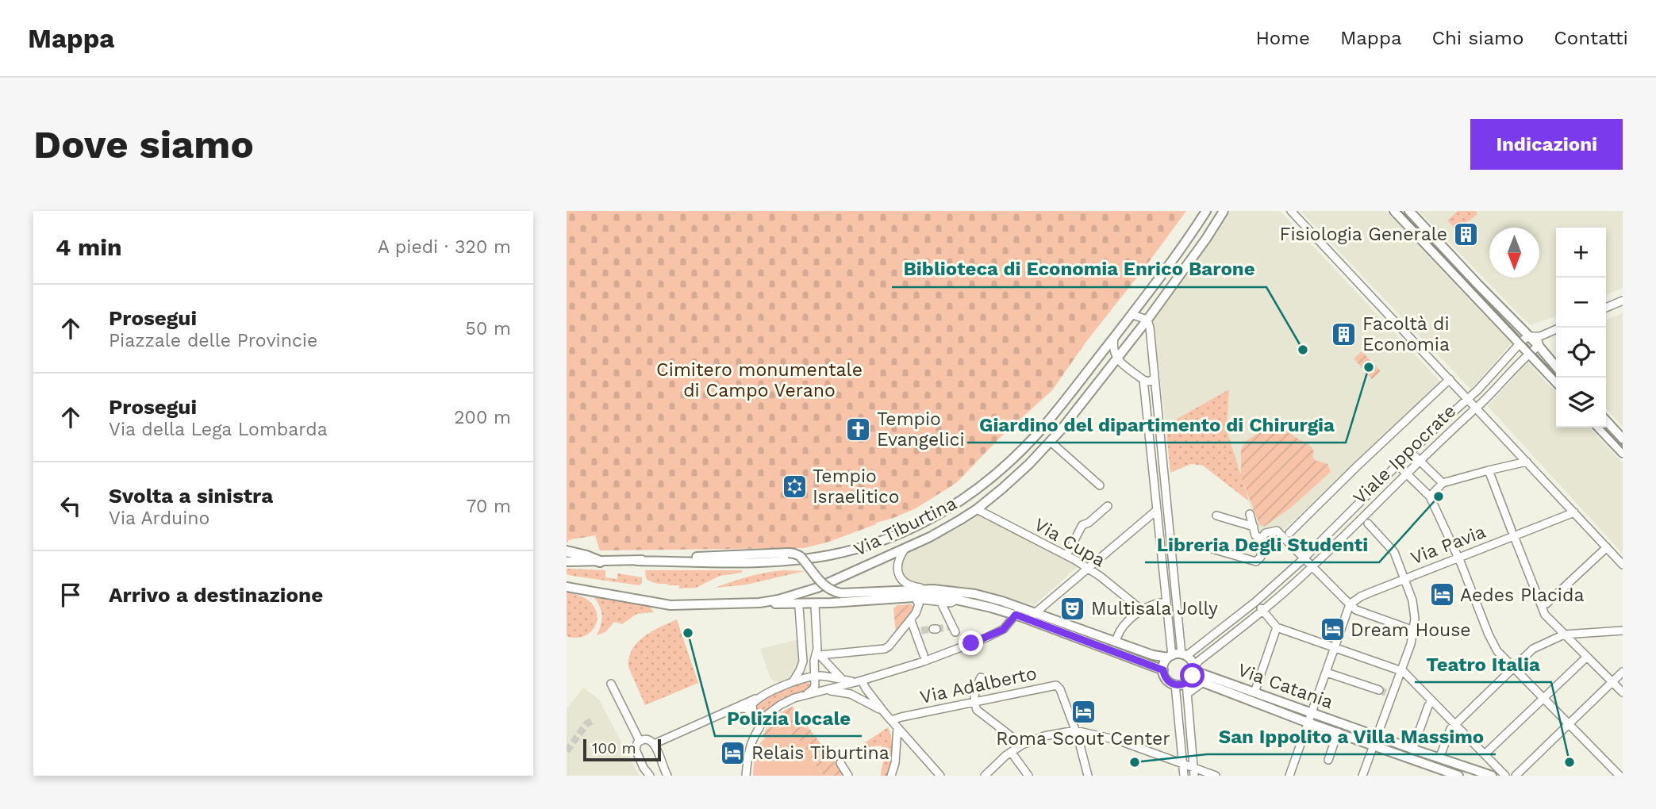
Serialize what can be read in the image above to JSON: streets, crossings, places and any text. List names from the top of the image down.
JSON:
{
  "streets": {
    "main road": ["Via Tiburtina", "Via Catania"],
    "street": [
      "Viale Ippocrate",
      "Via Cupa",
      "Via Pavia",
      "Via Adalberto"
    ]
  },
  "crossings": [
    ["Viale Ippocrate", "Via Catania"],
    ["Via Tiburtina", "Via Cupa"]
  ],
  "parks": ["Cimitero monumentale di Campo Verano"],
  "places": {
    "building": ["Fisiologia Generale", "Facoltà di Economia"],
    "other": [
      "Biblioteca di Economia Enrico Barone",
      "Giardino del dipartimento di Chirurgia",
      "Libreria Degli Studenti",
      "Polizia locale",
      "San Ippolito a Villa Massimo",
      "Teatro Italia"
    ],
    "church": ["Tempio Evangelici"],
    "synagogue": ["Tempio Israelitico"],
    "hotel": [
      "Aedes Placida",
      "Dream House",
      "Roma Scout Center",
      "Relais Tiburtina"
    ],
    "theatre": ["Multisala Jolly"]
  },
  "scale_bar": "100 m",
  "north": "bottom",
  "page": {
    "header": "Mappa",
    "nav": [
      "Home",
      "Mappa",
      "Chi siamo",
      "Contatti"
    ],
    "buttons": "Indicazioni",
    "title": "Dove siamo",
    "heading": ["4 min", "A piedi · 320 m"],
    "map_buttons": ["+", "−"],
    "list": [
      ["Prosegui", "Piazzale delle Provincie", "50 m"],
      ["Prosegui", "Via della Lega Lombarda", "200 m"],
      ["Svolta a sinistra", "Via Arduino", "70 m"],
      "Arrivo a destinazione"
    ],
    "scale": "100 m"
  }
}
